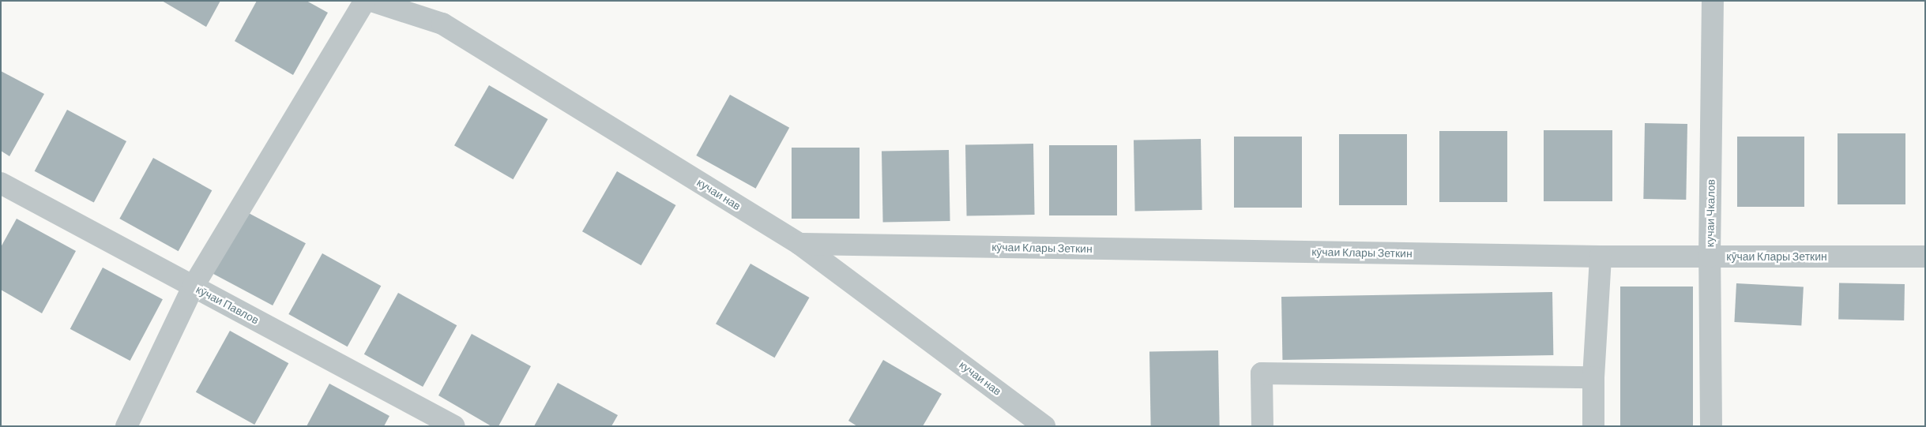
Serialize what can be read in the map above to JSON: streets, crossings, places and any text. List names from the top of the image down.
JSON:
{
  "streets": {
    "street": [
      "кучаи нав",
      "кучаи Чкалов",
      "кӯчаи Клары Зеткин",
      "кӯчаи Павлов"
    ]
  },
  "crossings": [
    ["кучаи нав", "кӯчаи Клары Зеткин"],
    ["кучаи Чкалов", "кӯчаи Клары Зеткин"]
  ]
}
